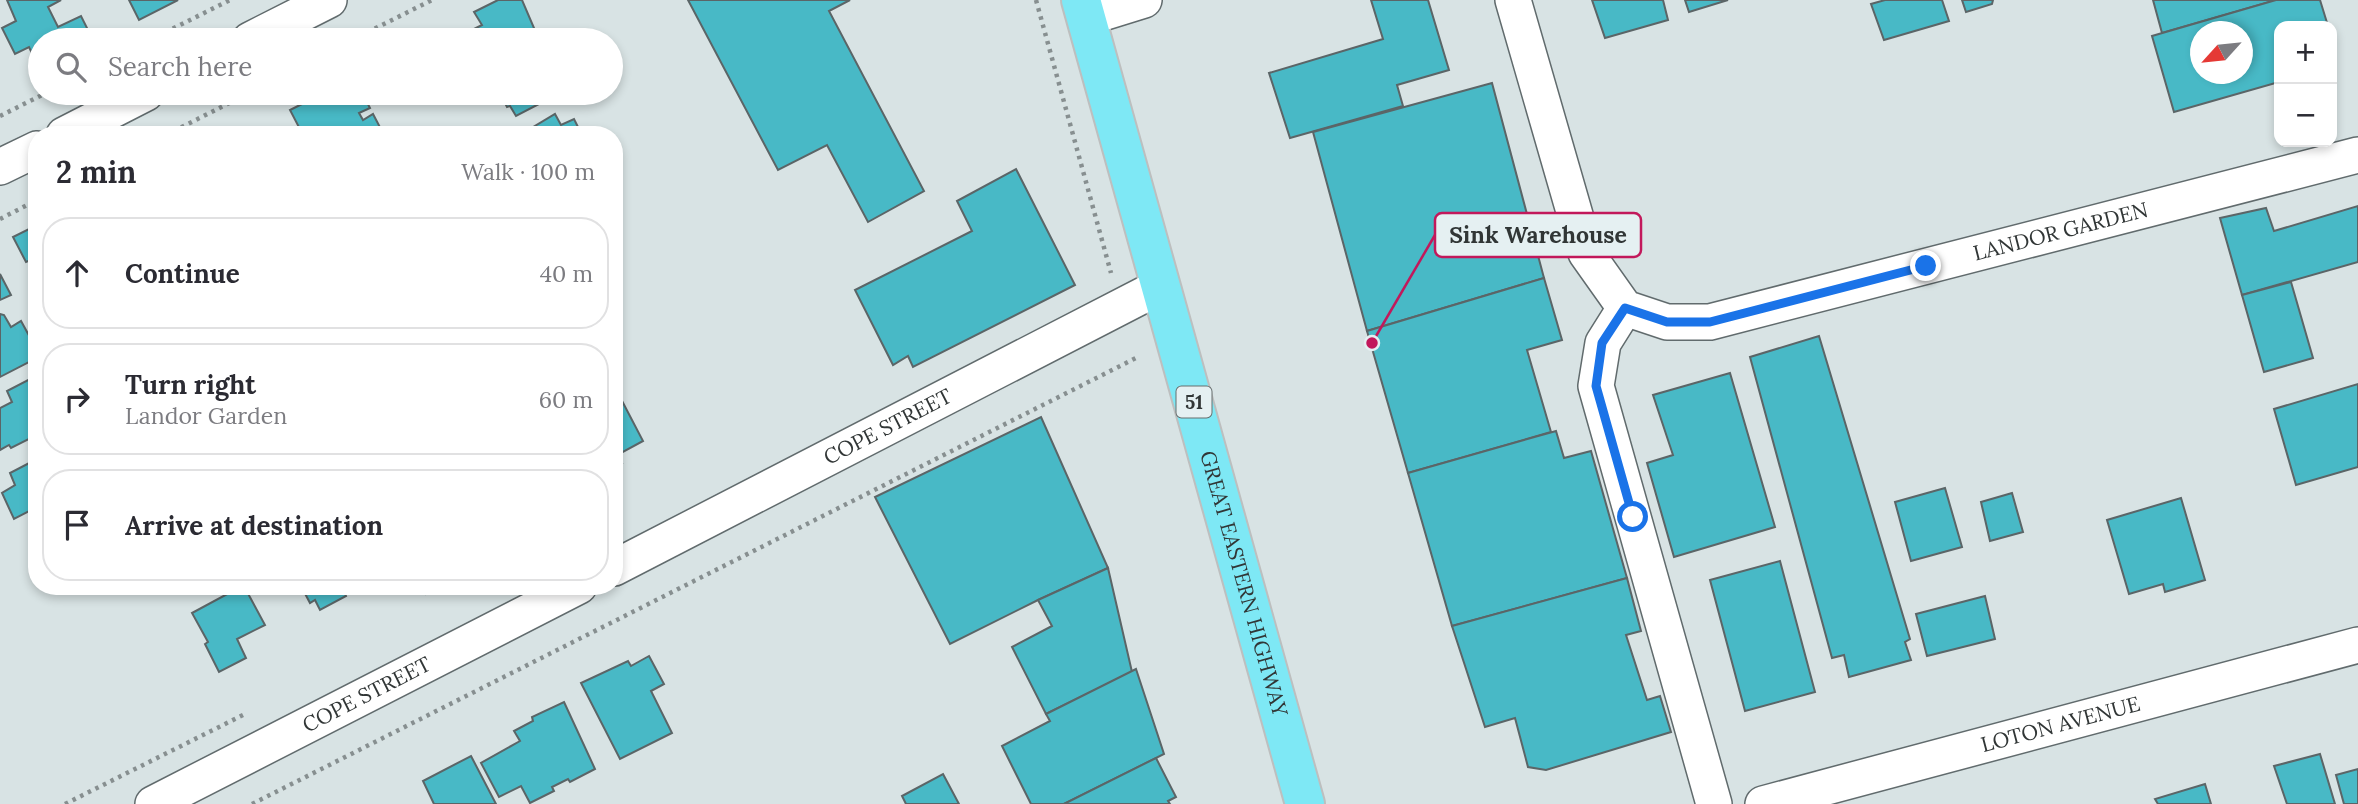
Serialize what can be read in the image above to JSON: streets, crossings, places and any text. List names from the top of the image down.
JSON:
{
  "streets": {
    "highway": ["51", "GREAT EASTERN HIGHWAY"],
    "street": ["LANDOR GARDEN", "COPE STREET", "LOTON AVENUE"]
  },
  "crossings": [
    ["COPE STREET", "GREAT EASTERN HIGHWAY"]
  ],
  "places": ["Sink Warehouse"],
  "north": "bottom left",
  "page": {
    "map_buttons": ["+", "−"],
    "search": "Search here",
    "heading": ["2 min", "Walk · 100 m"],
    "list": [
      ["Continue", "40 m"],
      ["Turn right", "Landor Garden", "60 m"],
      "Arrive at destination"
    ]
  }
}
